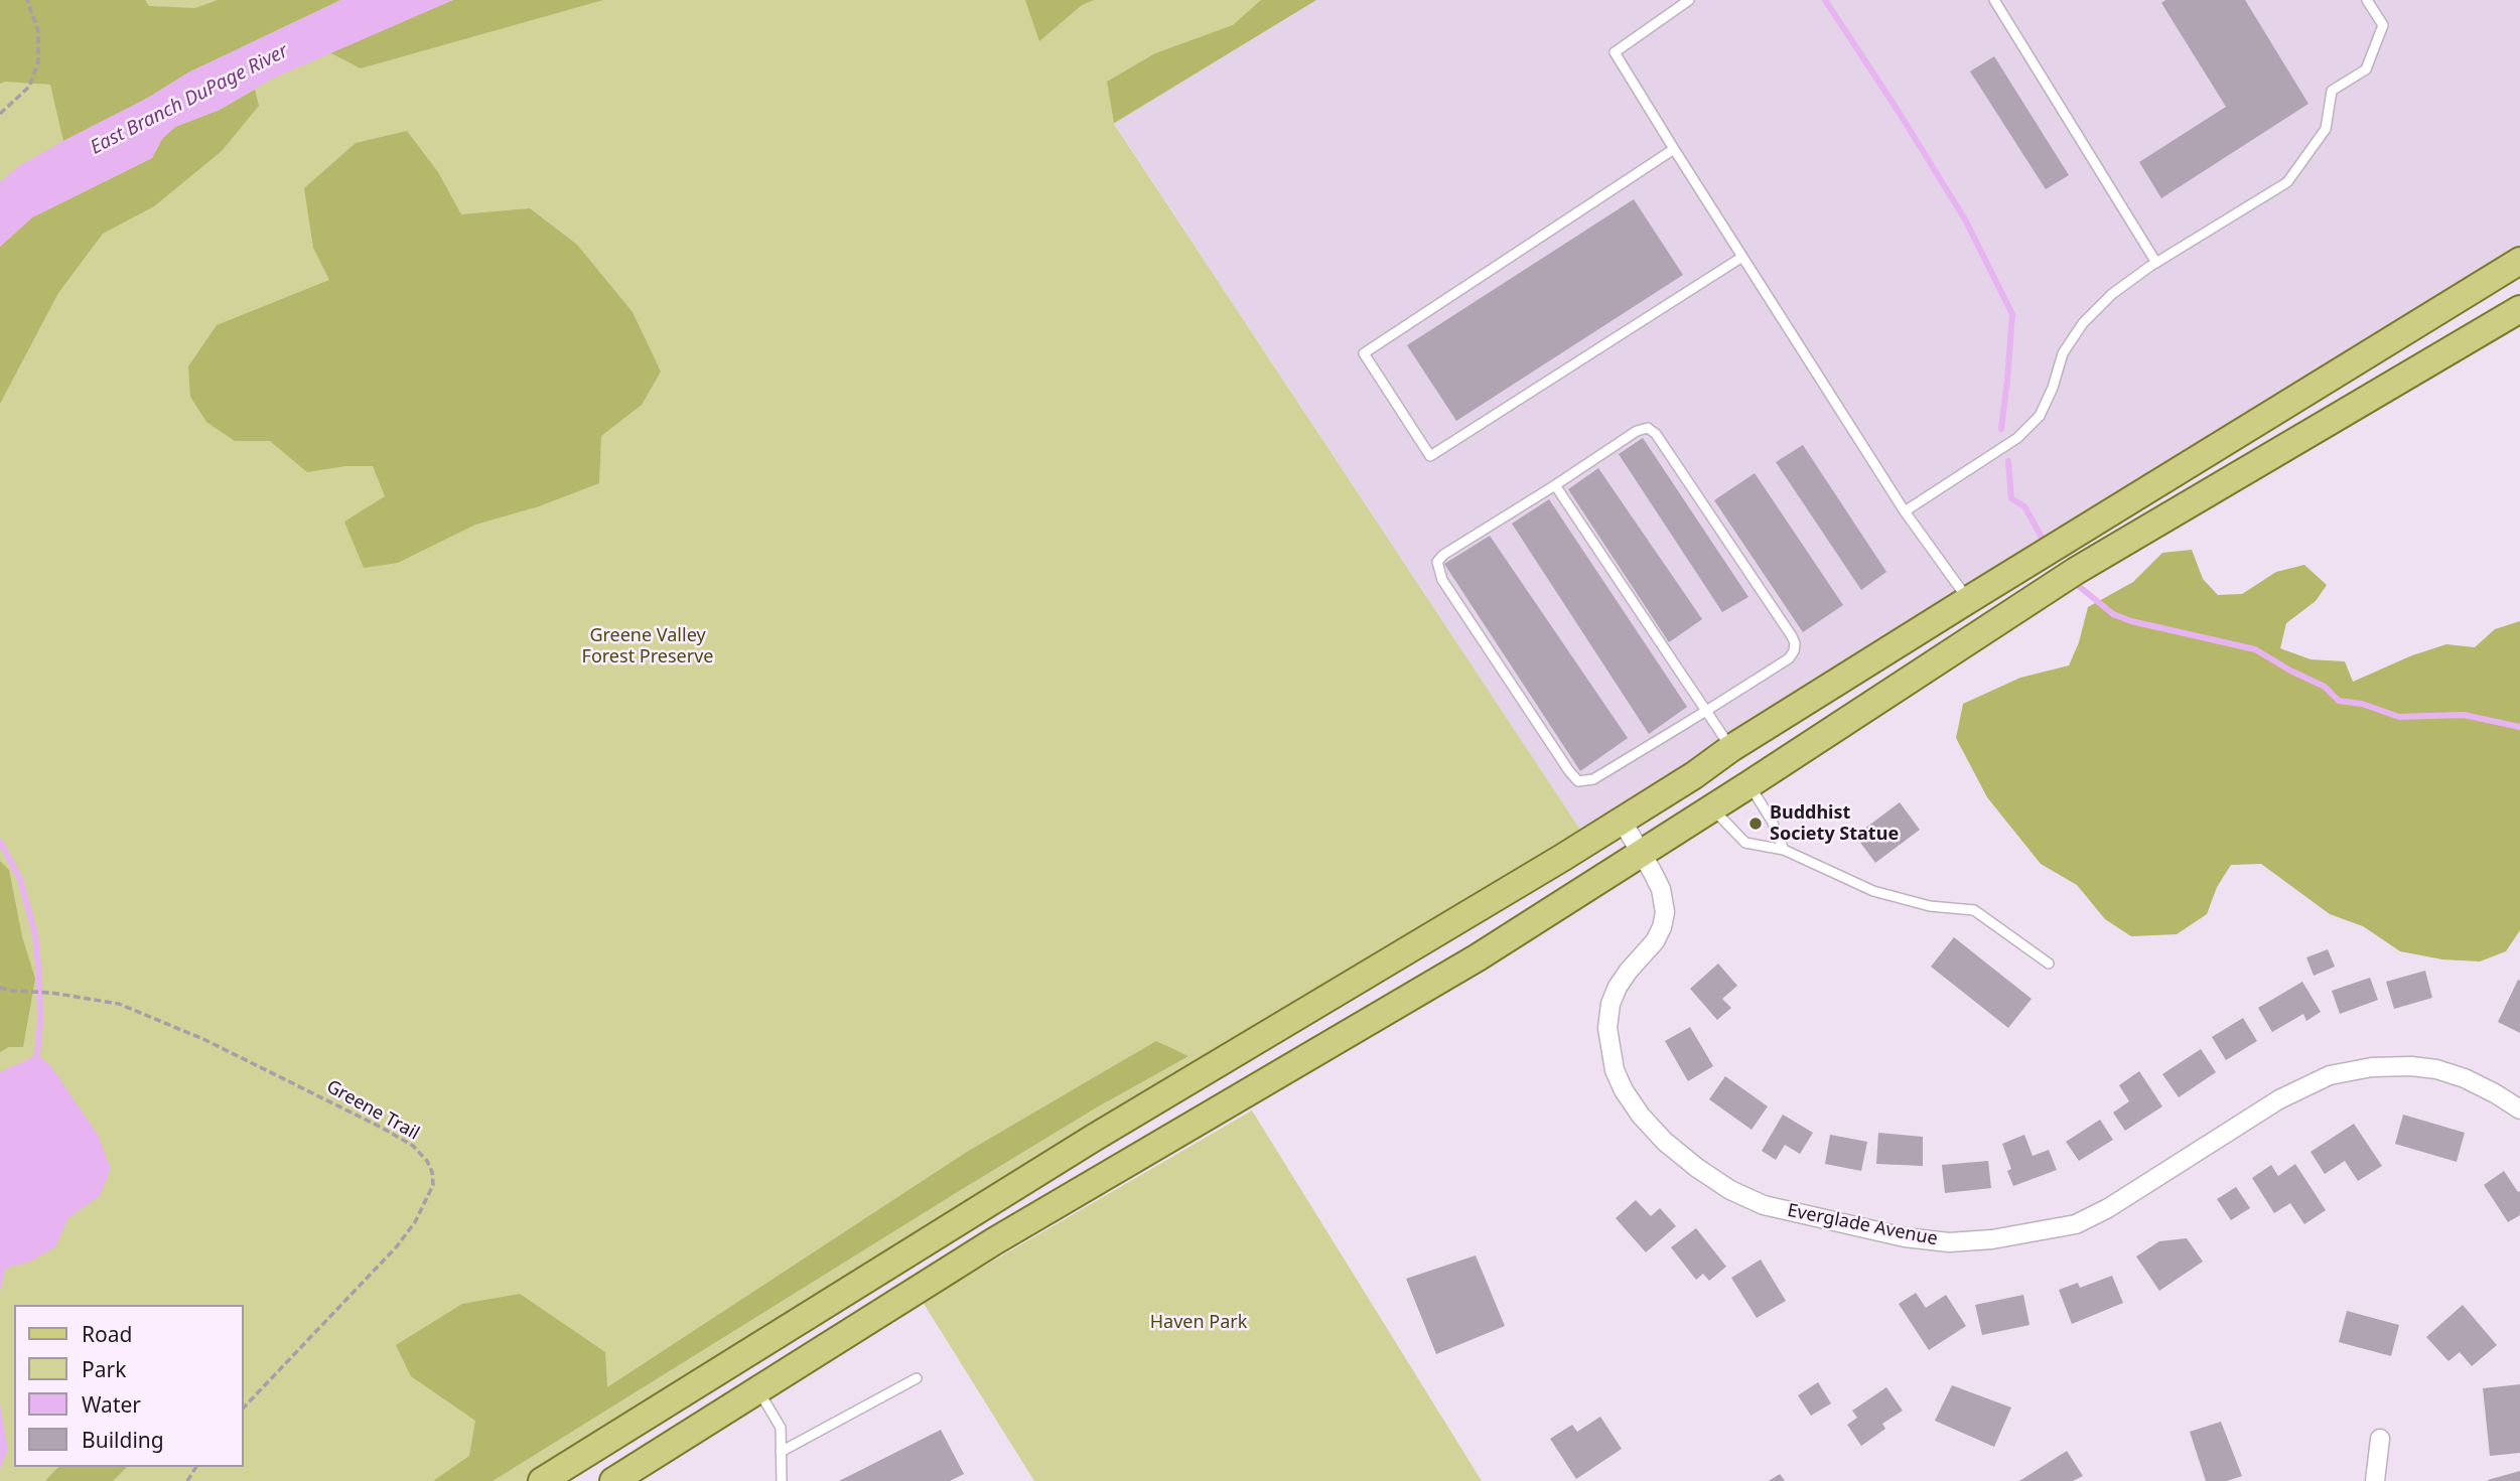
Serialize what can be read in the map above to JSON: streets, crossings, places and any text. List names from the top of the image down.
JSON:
{
  "streets": {
    "street": ["Everglade Avenue"],
    "path": ["Greene Trail"]
  },
  "water": ["East Branch DuPage River"],
  "parks": ["Greene Valley Forest Preserve", "Haven Park"],
  "places": ["Buddhist Society Statue"],
  "legend": [
    "Road",
    "Park",
    "Water",
    "Building"
  ]
}
